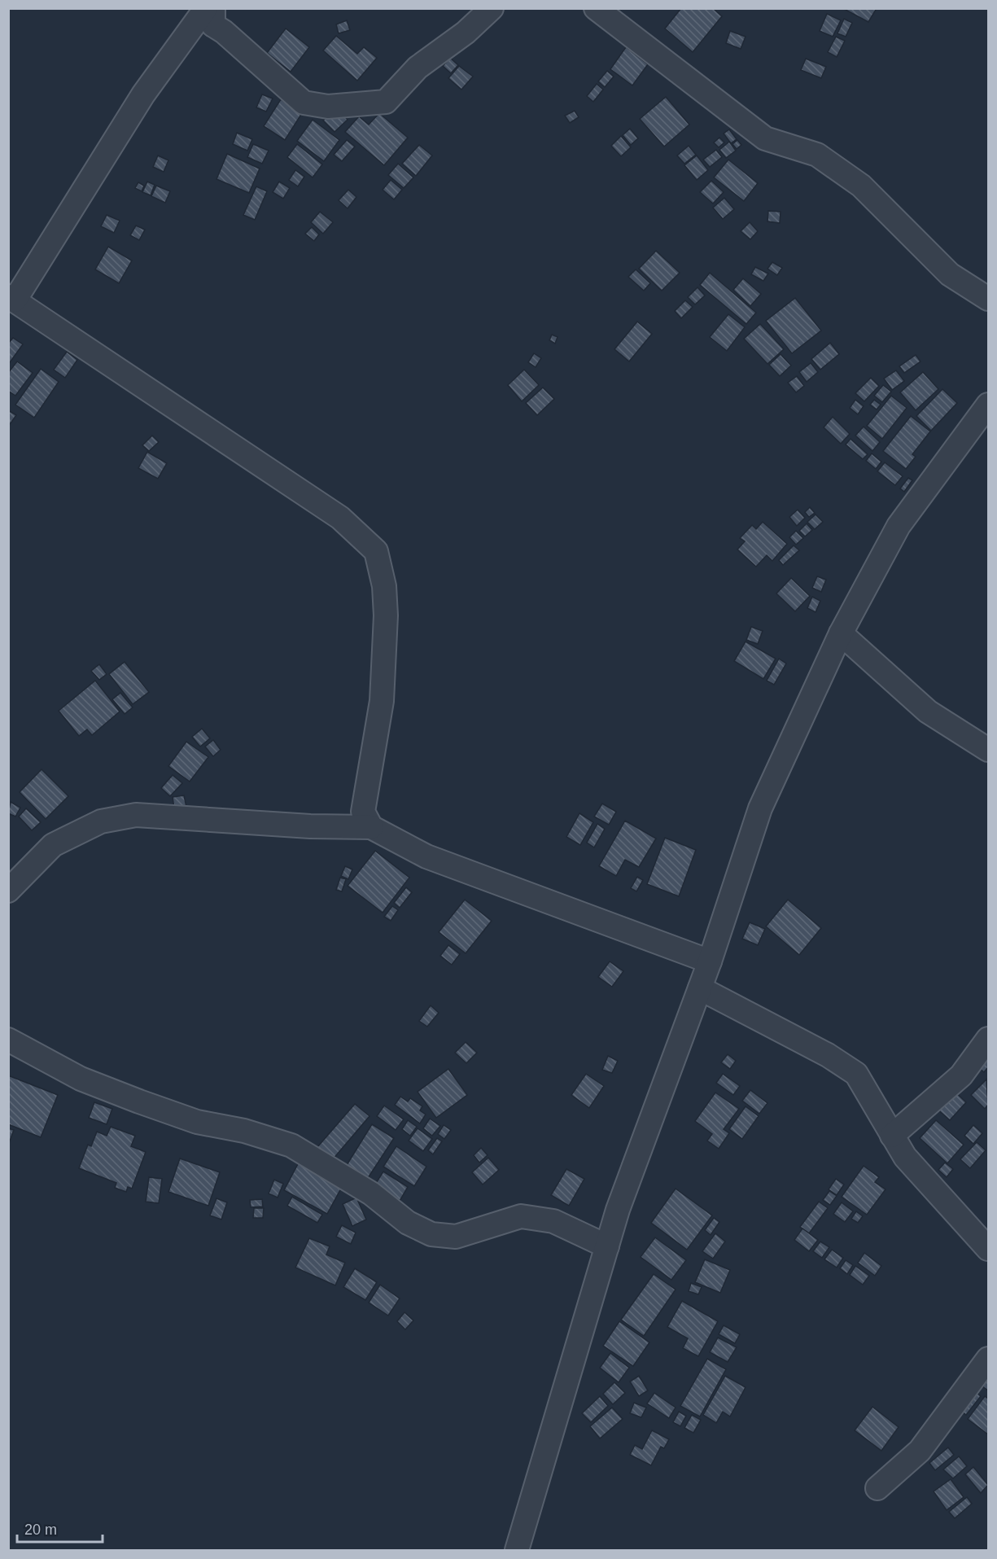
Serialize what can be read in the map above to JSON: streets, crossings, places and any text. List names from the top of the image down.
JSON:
{
  "scale_bar": "20 m"
}
